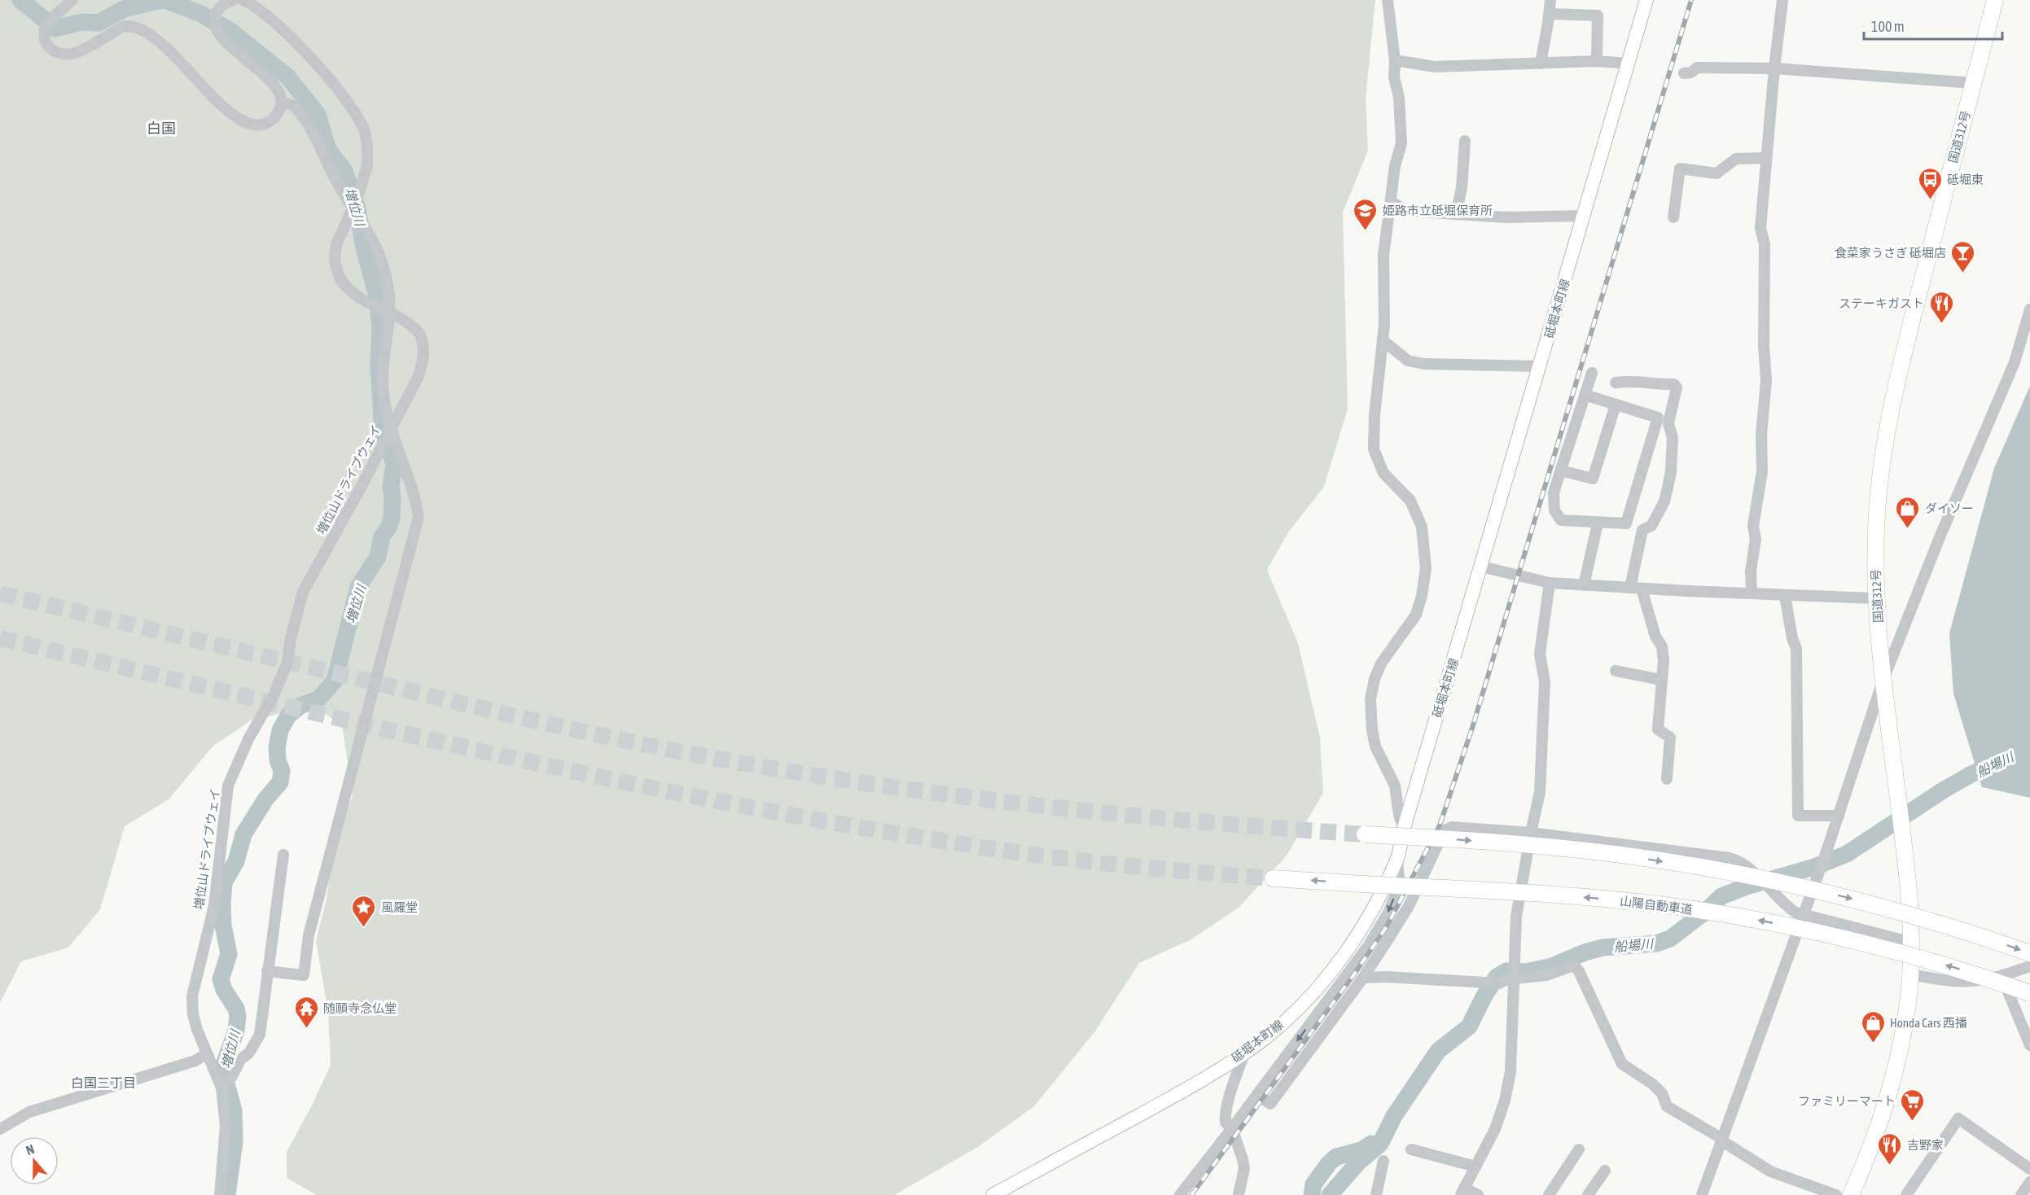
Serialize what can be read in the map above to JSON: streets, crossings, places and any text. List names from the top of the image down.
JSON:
{
  "streets": {
    "highway": ["国道312号", "山陽自動車道"],
    "main road": ["砥堀本町線"],
    "street": ["増位山ドライブウェイ"]
  },
  "districts": ["白国", "白国三丁目"],
  "water": ["増位川", "船場川"],
  "places": {
    "bus stop": ["砥堀東"],
    "school or university": ["姫路市立砥堀保育所"],
    "bar": ["食菜家うさぎ 砥堀店"],
    "restaurant": ["ステーキガスト", "吉野家"],
    "shop": ["ダイソー", "Honda Cars 西播"],
    "place": ["風羅堂"],
    "temple": ["随願寺念仏堂"],
    "supermarket": ["ファミリーマート"]
  },
  "scale_bar": "100 m",
  "north": "top"
}
